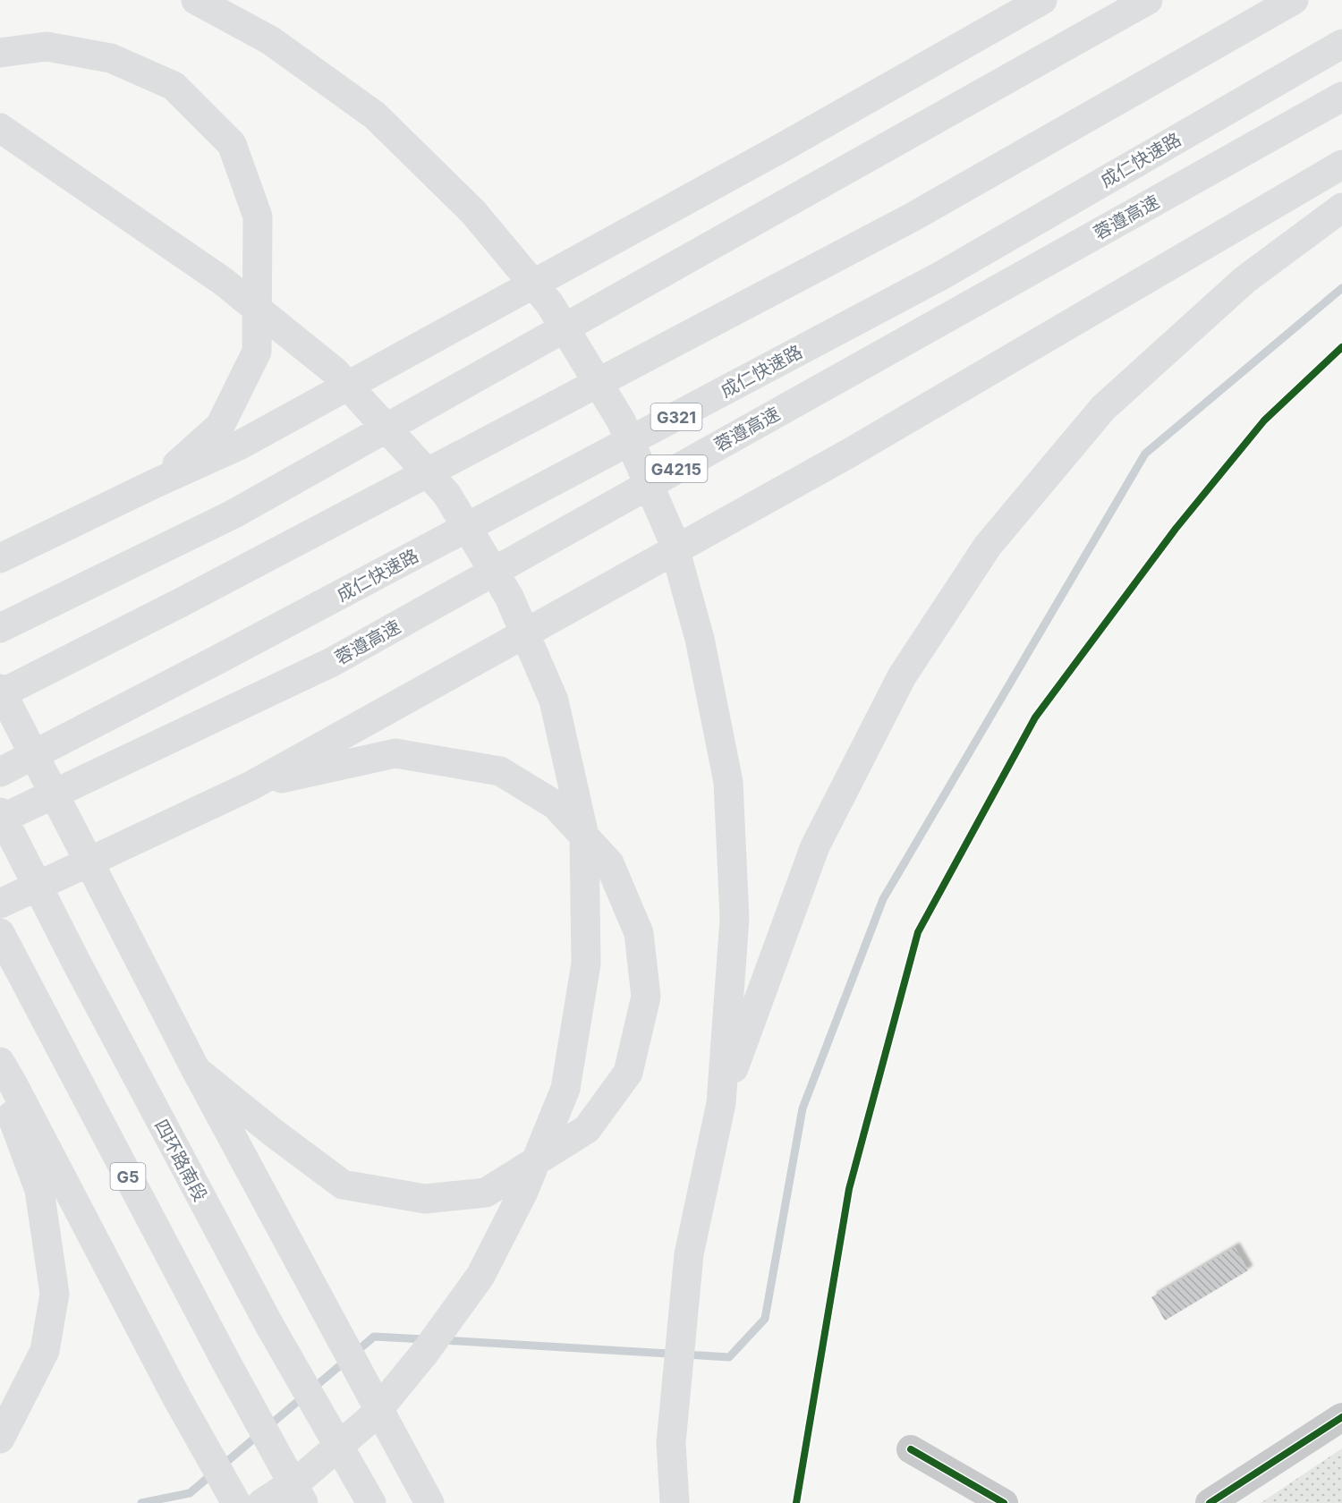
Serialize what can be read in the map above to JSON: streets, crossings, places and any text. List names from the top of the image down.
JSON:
{
  "streets": {
    "highway": [
      "成仁快速路",
      "蓉遵高速",
      "G321",
      "G4215",
      "四环路南段",
      "G5"
    ]
  }
}
